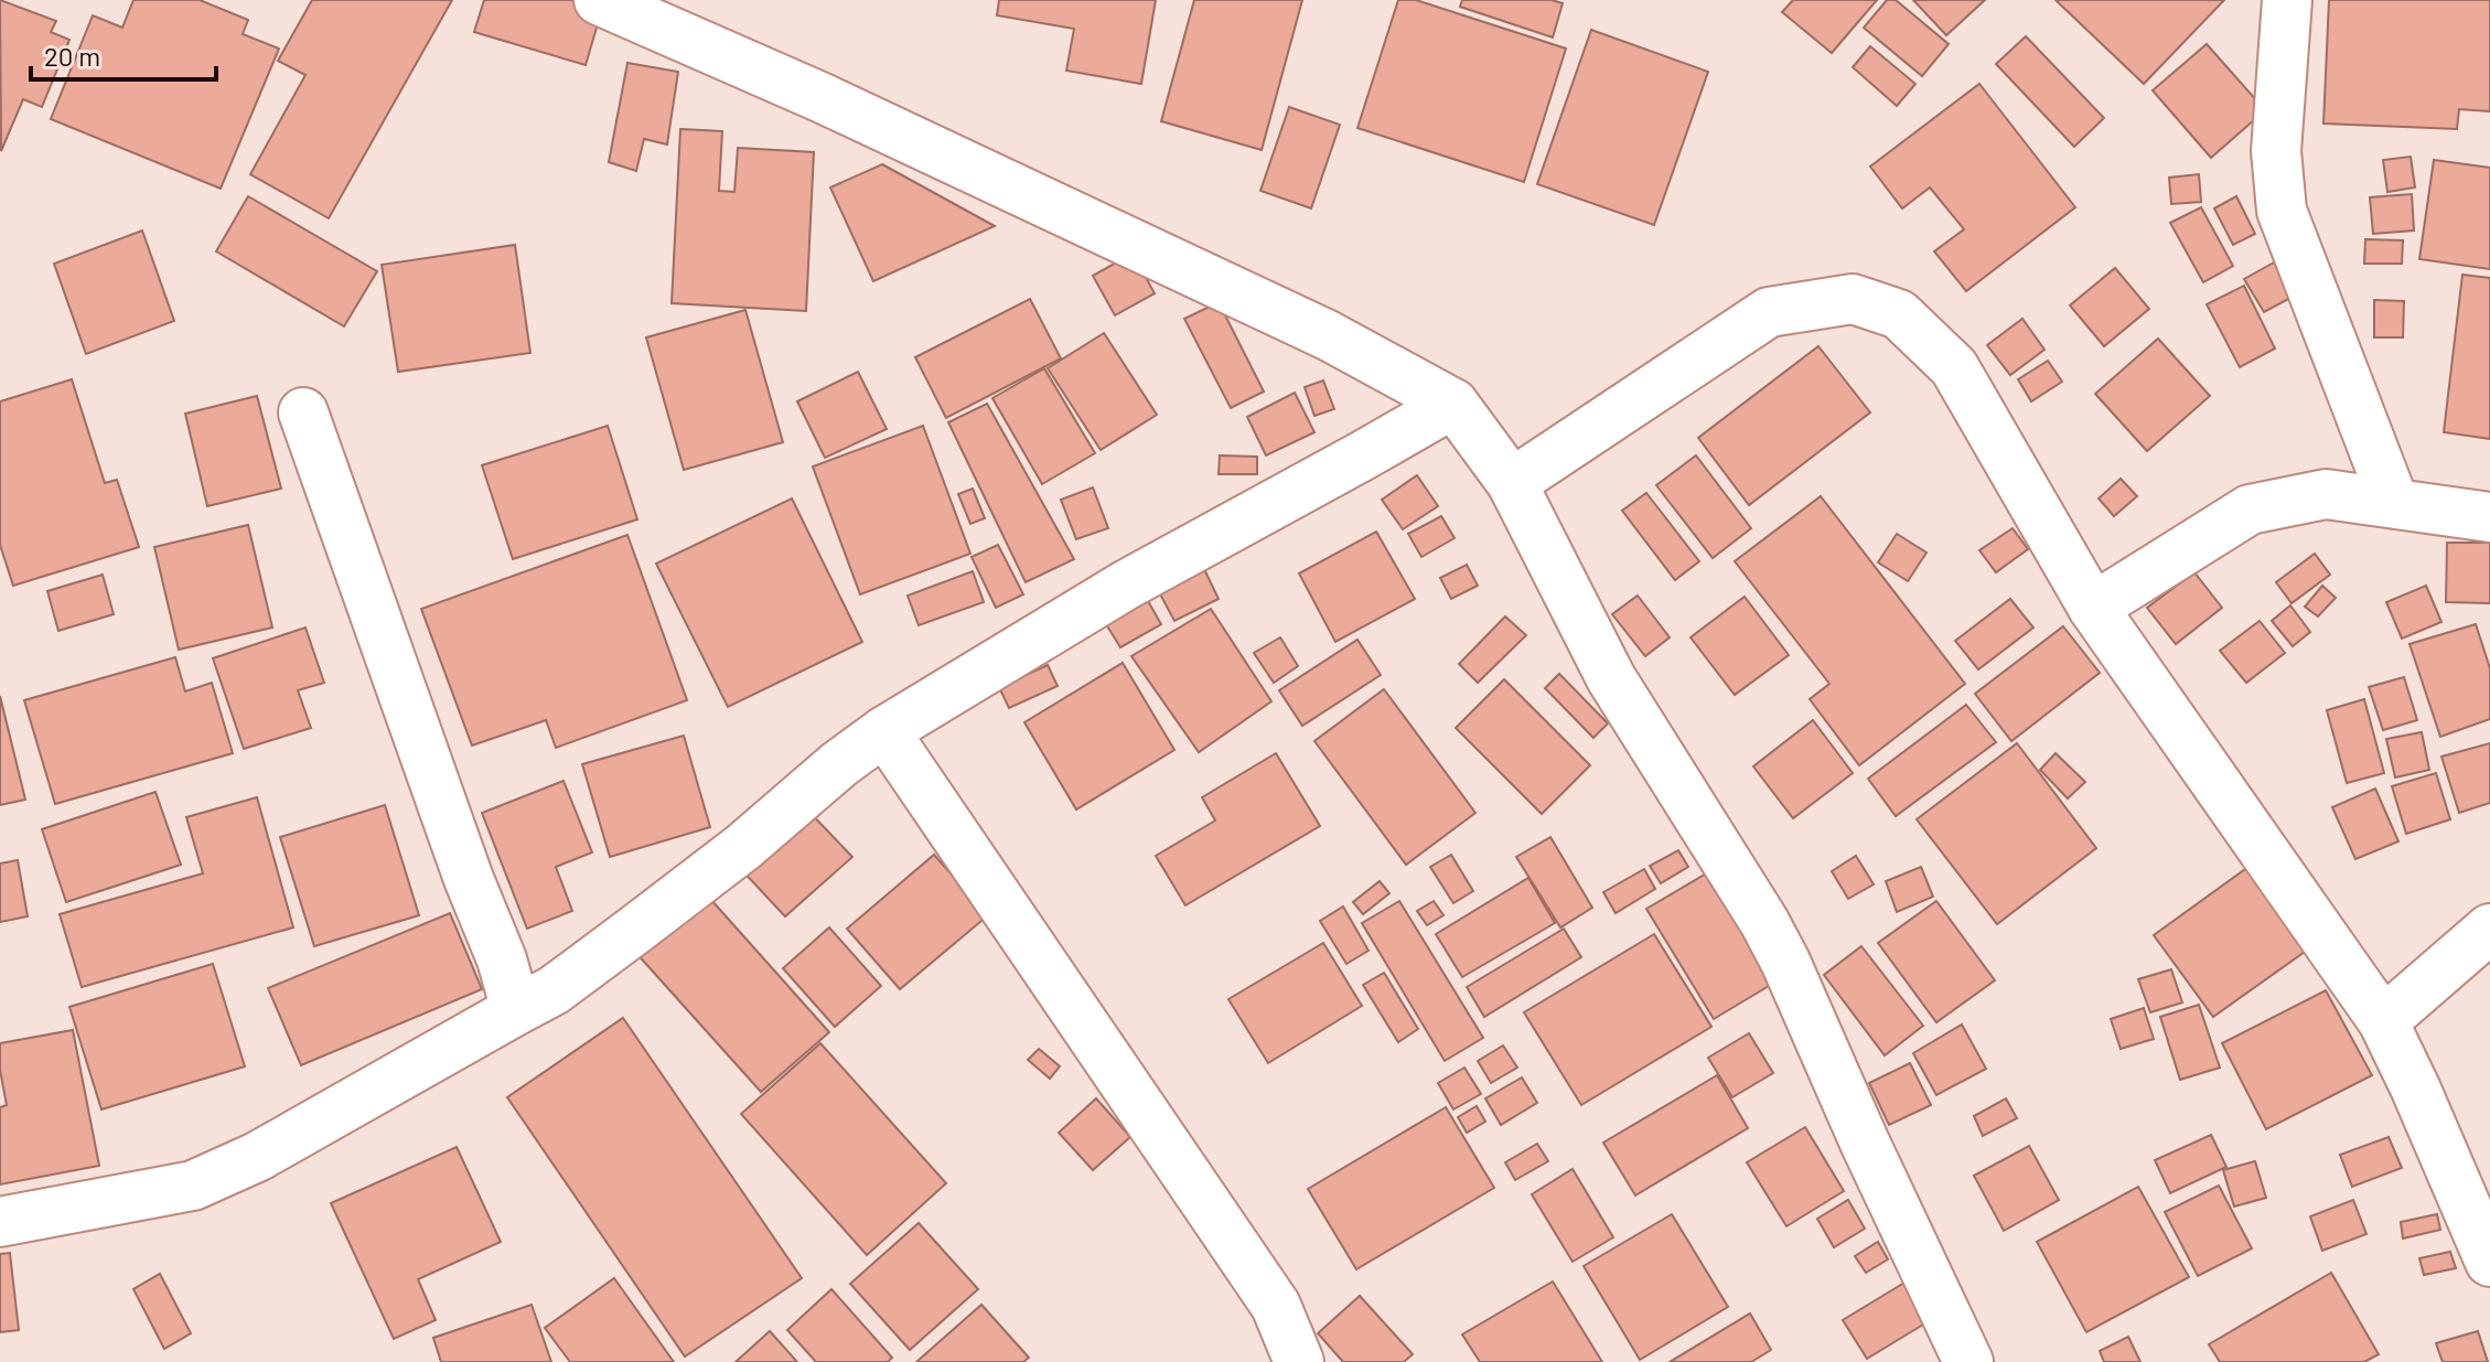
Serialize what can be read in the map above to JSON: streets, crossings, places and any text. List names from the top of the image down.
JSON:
{
  "scale_bar": "20 m"
}
